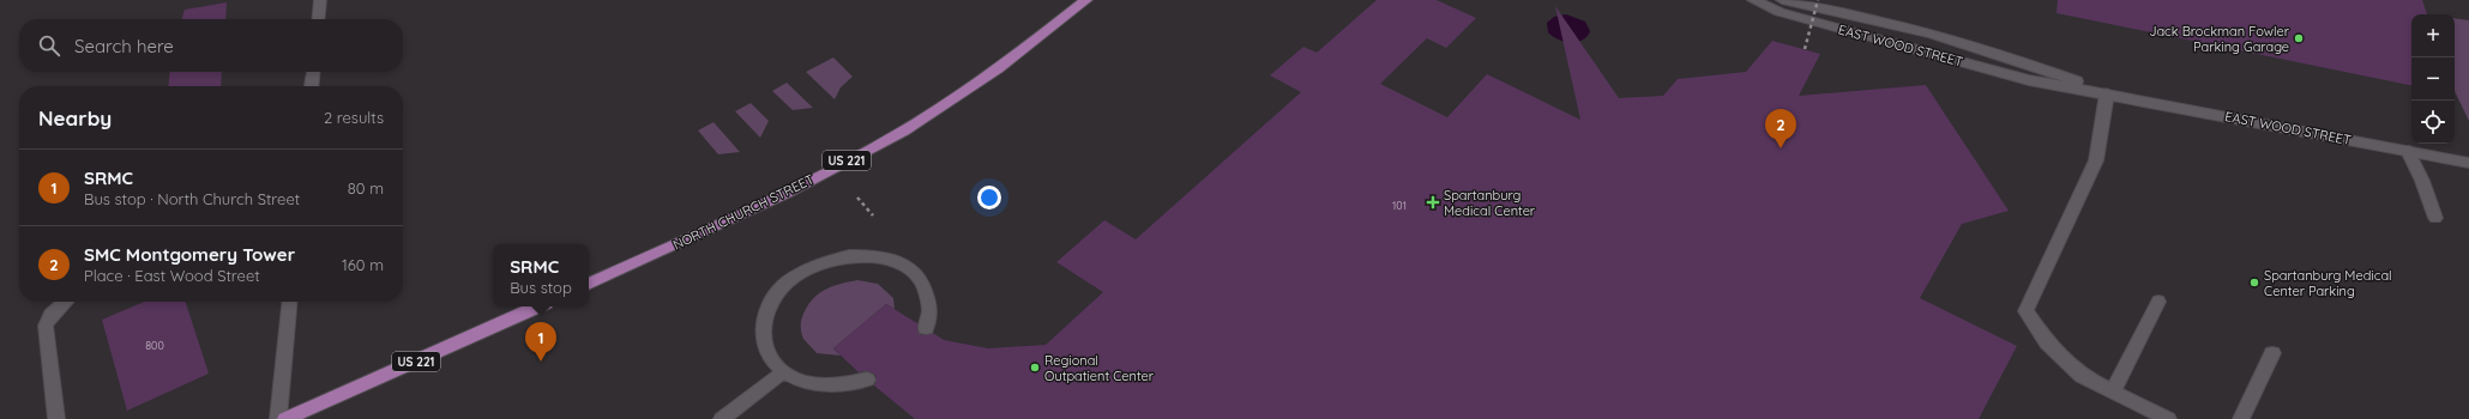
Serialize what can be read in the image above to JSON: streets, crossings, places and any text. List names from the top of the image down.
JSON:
{
  "streets": {
    "main road": ["US 221", "NORTH CHURCH STREET"],
    "street": ["EAST WOOD STREET"]
  },
  "places": {
    "other": ["Jack Brockman Fowler Parking Garage", "Spartanburg Medical Center Parking", "Regional Outpatient Center"],
    "health": ["Spartanburg Medical Center"]
  },
  "house_numbers": ["101", "800"],
  "page": {
    "map_buttons": ["+", "−"],
    "search": "Search here",
    "heading": ["Nearby", "2 results"],
    "pins": ["2", "1"],
    "list": [
      {
        "mark": "1",
        "name": "SRMC",
        "note": "Bus stop · North Church Street",
        "value": "80 m"
      },
      {
        "mark": "2",
        "name": "SMC Montgomery Tower",
        "note": "Place · East Wood Street",
        "value": "160 m"
      }
    ],
    "popup": ["SRMC", "Bus stop"]
  }
}
